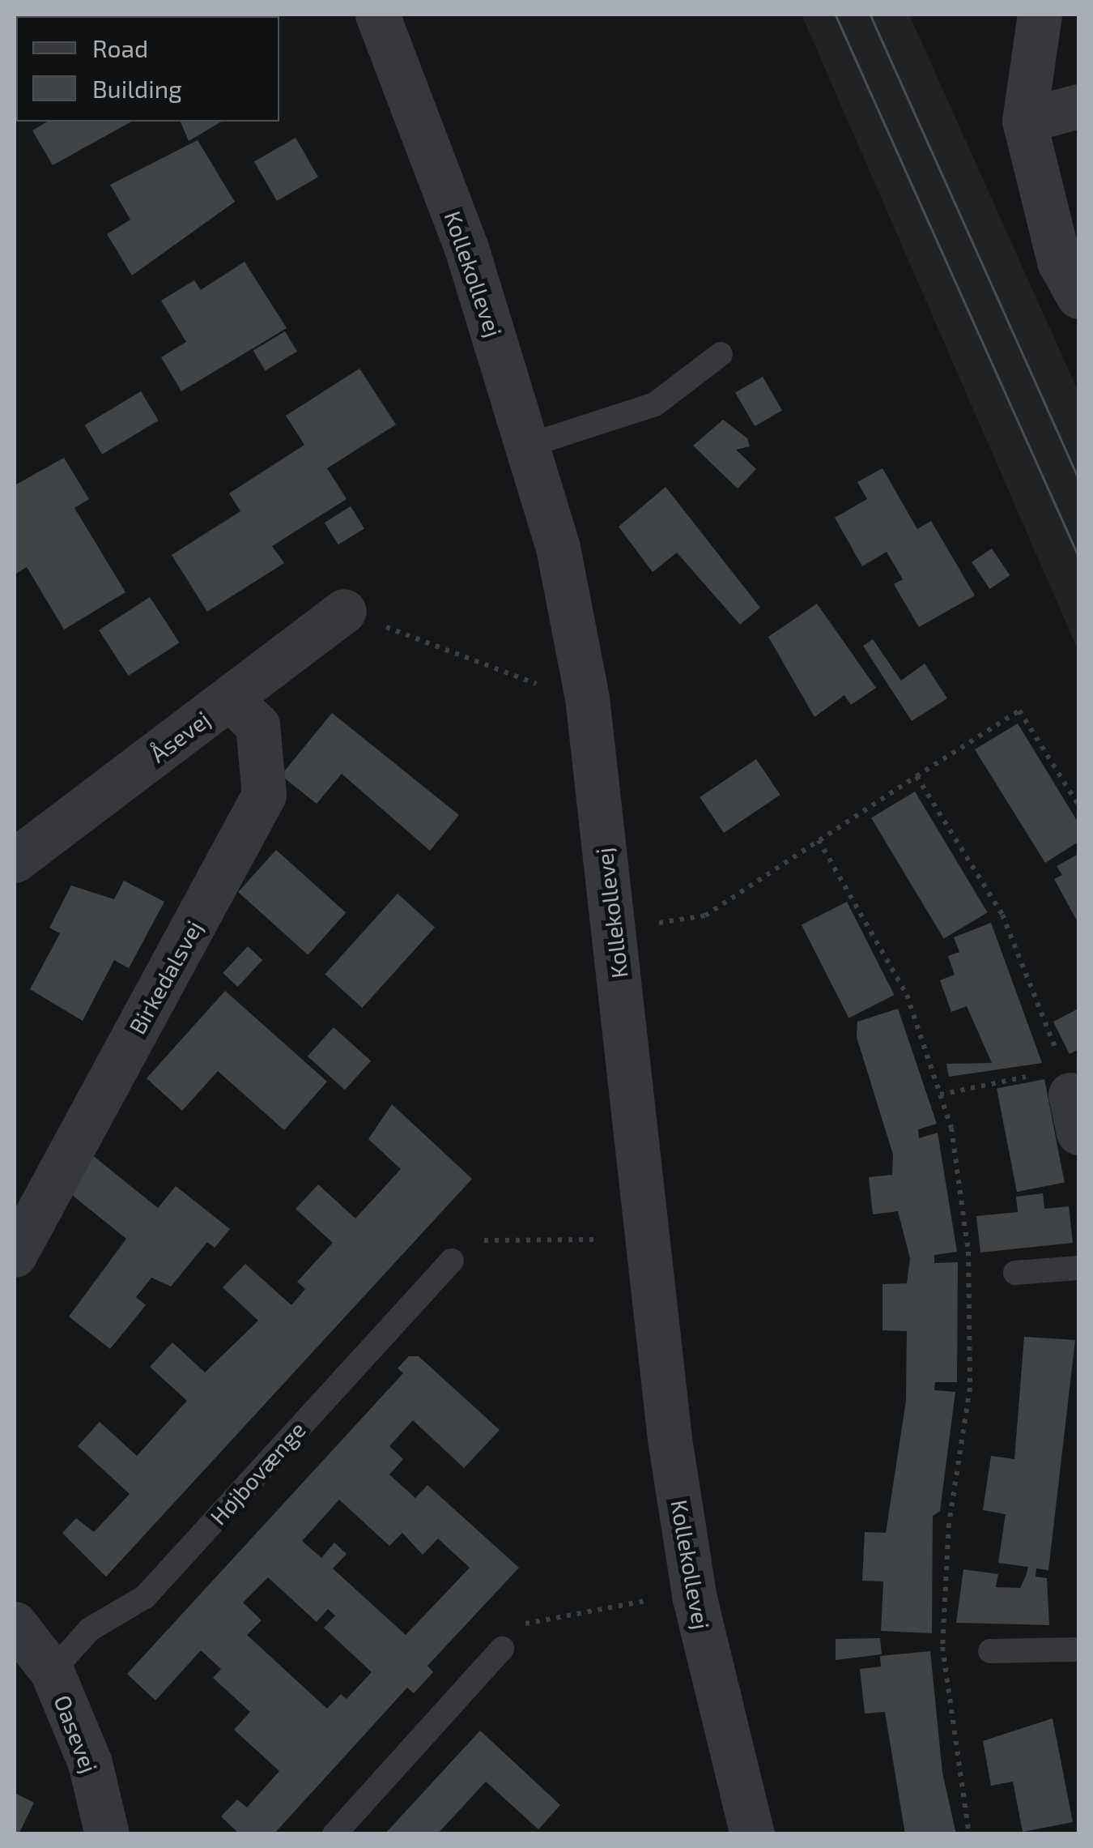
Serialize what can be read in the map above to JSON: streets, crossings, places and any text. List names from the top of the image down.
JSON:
{
  "streets": {
    "street": [
      "Kollekollevej",
      "Åsevej",
      "Birkedalsvej",
      "Oasevej"
    ],
    "lane": ["Højbovænge"]
  },
  "crossings": [
    ["Åsevej", "Birkedalsvej"],
    ["Højbovænge", "Oasevej"]
  ],
  "legend": ["Road", "Building"]
}
